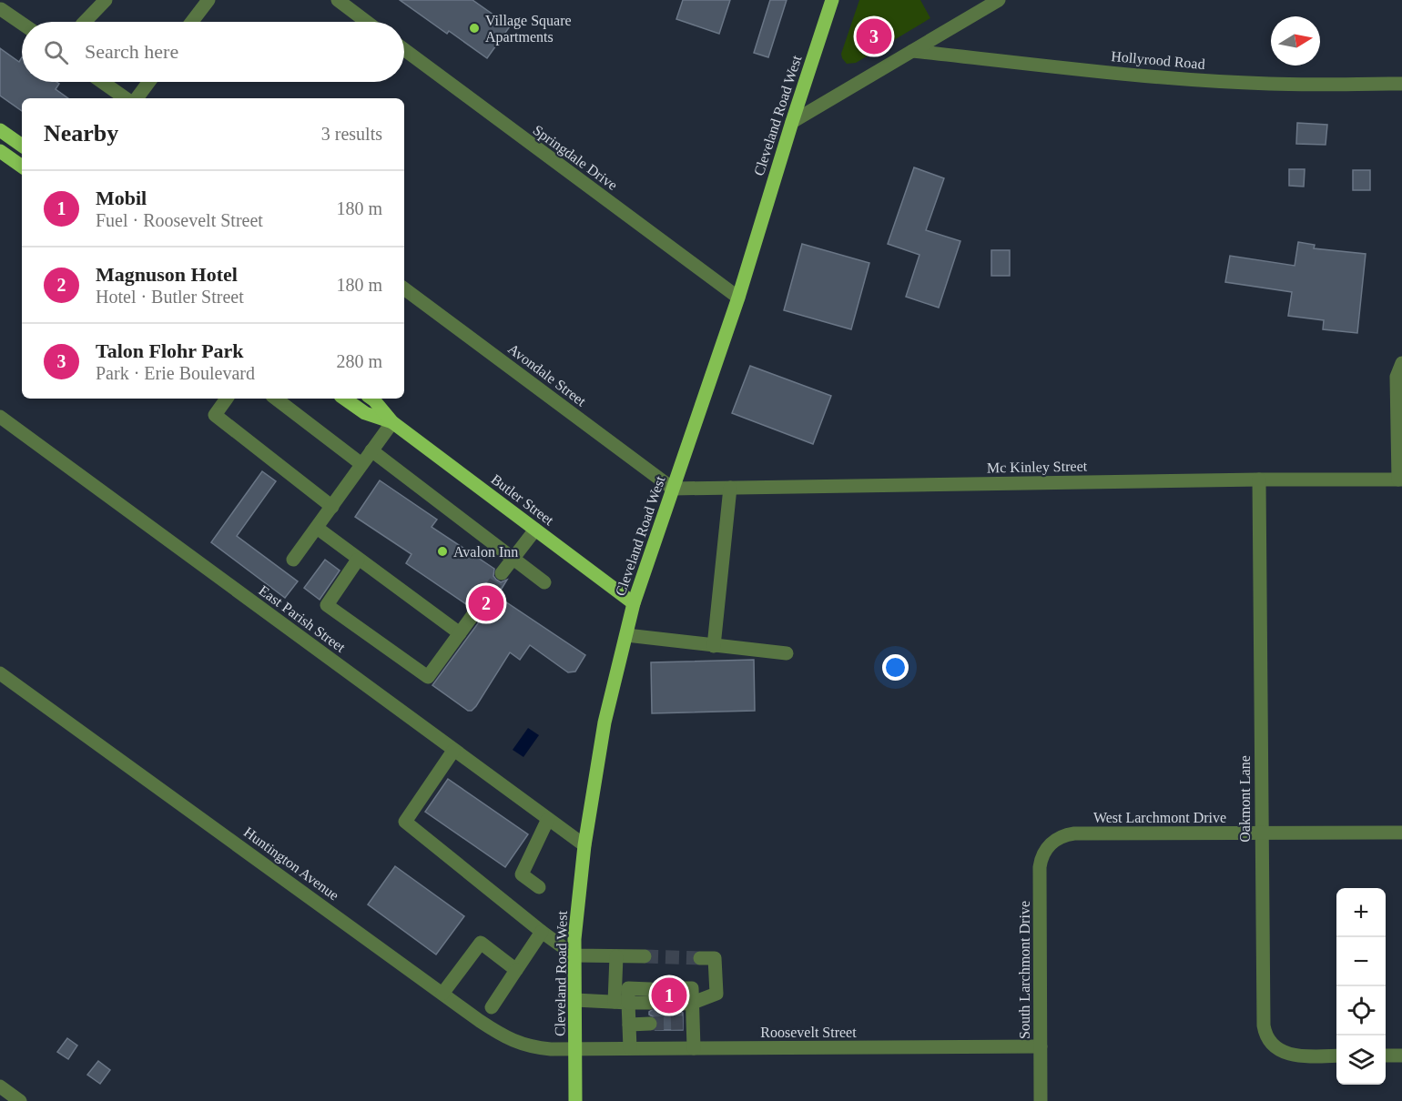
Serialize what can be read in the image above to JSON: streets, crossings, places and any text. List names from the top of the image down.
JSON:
{
  "streets": {
    "main road": ["Cleveland Road West", "Butler Street"],
    "street": [
      "Hollyrood Road",
      "Springdale Drive",
      "Avondale Street",
      "Mc Kinley Street",
      "East Parish Street",
      "Oakmont Lane",
      "West Larchmont Drive",
      "Huntington Avenue",
      "South Larchmont Drive",
      "Roosevelt Street"
    ]
  },
  "crossings": [
    ["Cleveland Road West", "Springdale Drive"],
    ["Cleveland Road West", "Avondale Street"],
    ["Cleveland Road West", "Mc Kinley Street"],
    ["Cleveland Road West", "Butler Street"],
    ["Cleveland Road West", "East Parish Street"],
    ["Cleveland Road West", "Huntington Avenue"],
    ["Cleveland Road West", "Roosevelt Street"],
    ["Avondale Street", "Mc Kinley Street"],
    ["Mc Kinley Street", "Oakmont Lane"],
    ["Oakmont Lane", "West Larchmont Drive"],
    ["West Larchmont Drive", "South Larchmont Drive"],
    ["Huntington Avenue", "Roosevelt Street"],
    ["South Larchmont Drive", "Roosevelt Street"]
  ],
  "places": ["Village Square Apartments", "Avalon Inn"],
  "north": "right",
  "page": {
    "pins": ["3", "2", "1"],
    "search": "Search here",
    "heading": ["Nearby", "3 results"],
    "list": [
      {
        "mark": "1",
        "name": "Mobil",
        "note": "Fuel · Roosevelt Street",
        "value": "180 m"
      },
      {
        "mark": "2",
        "name": "Magnuson Hotel",
        "note": "Hotel · Butler Street",
        "value": "180 m"
      },
      {
        "mark": "3",
        "name": "Talon Flohr Park",
        "note": "Park · Erie Boulevard",
        "value": "280 m"
      }
    ],
    "map_buttons": ["+", "−"]
  }
}
